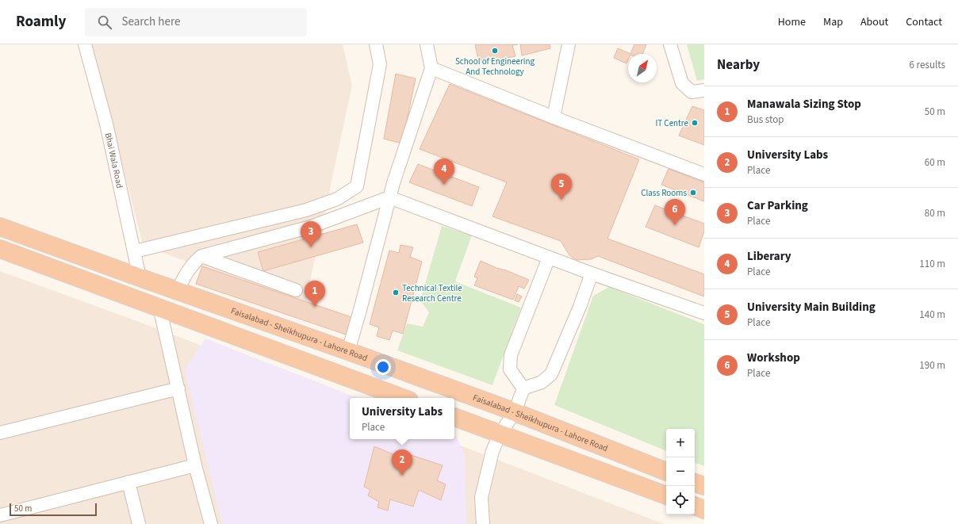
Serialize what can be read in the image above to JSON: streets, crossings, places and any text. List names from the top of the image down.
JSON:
{
  "streets": {
    "highway": ["Faisalabad - Sheikhupura - Lahore Road"],
    "street": ["Bhai Wala Road"]
  },
  "crossings": [
    ["Bhai Wala Road", "Faisalabad - Sheikhupura - Lahore Road"]
  ],
  "places": [
    "School of Engineering And Technology",
    "IT Centre",
    "Class Rooms",
    "Technical Textile Research Centre"
  ],
  "scale_bar": "50 m",
  "north": "top right",
  "page": {
    "header": "Roamly",
    "search": "Search here",
    "nav": [
      "Home",
      "Map",
      "About",
      "Contact"
    ],
    "heading": ["Nearby", "6 results"],
    "list": [
      {
        "mark": "1",
        "name": "Manawala Sizing Stop",
        "note": "Bus stop",
        "value": "50 m"
      },
      {
        "mark": "2",
        "name": "University Labs",
        "note": "Place",
        "value": "60 m"
      },
      {
        "mark": "3",
        "name": "Car Parking",
        "note": "Place",
        "value": "80 m"
      },
      {
        "mark": "4",
        "name": "Liberary",
        "note": "Place",
        "value": "110 m"
      },
      {
        "mark": "5",
        "name": "University Main Building",
        "note": "Place",
        "value": "140 m"
      },
      {
        "mark": "6",
        "name": "Workshop",
        "note": "Place",
        "value": "190 m"
      }
    ],
    "pins": [
      "4",
      "5",
      "6",
      "3",
      "1",
      "2"
    ],
    "popup": ["University Labs", "Place"],
    "map_buttons": ["+", "−"],
    "scale": "50 m"
  }
}
